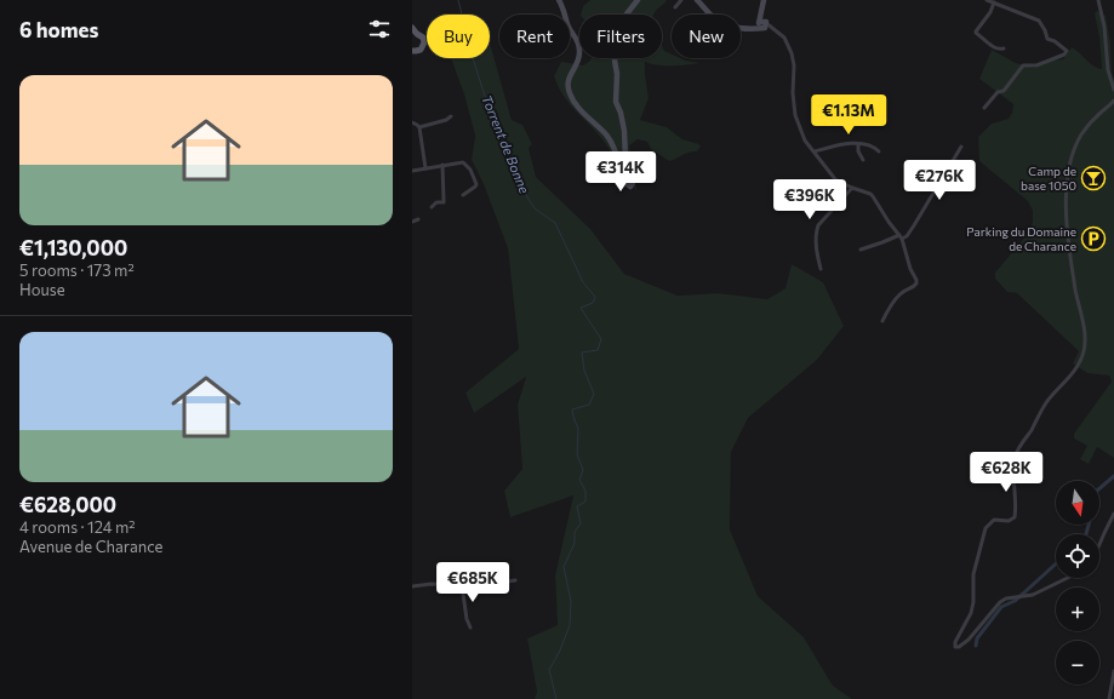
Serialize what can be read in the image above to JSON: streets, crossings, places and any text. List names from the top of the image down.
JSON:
{
  "water": ["Torrent de Bonne"],
  "places": {
    "bar": ["Camp de base 1050"],
    "parking": ["Parking du Domaine de Charance"]
  },
  "north": "bottom",
  "page": {
    "heading": "6 homes",
    "chip": [
      "Buy",
      "Rent",
      "Filters",
      "New"
    ],
    "list": [
      {
        "name": "€1,130,000",
        "note": "5 rooms · 173 m² · House"
      },
      {
        "name": "€628,000",
        "note": "4 rooms · 124 m² · Avenue de Charance"
      }
    ],
    "price": [
      "€1.13M",
      "€314K",
      "€276K",
      "€396K",
      "€628K",
      "€685K"
    ],
    "map_buttons": ["+", "−"]
  }
}
